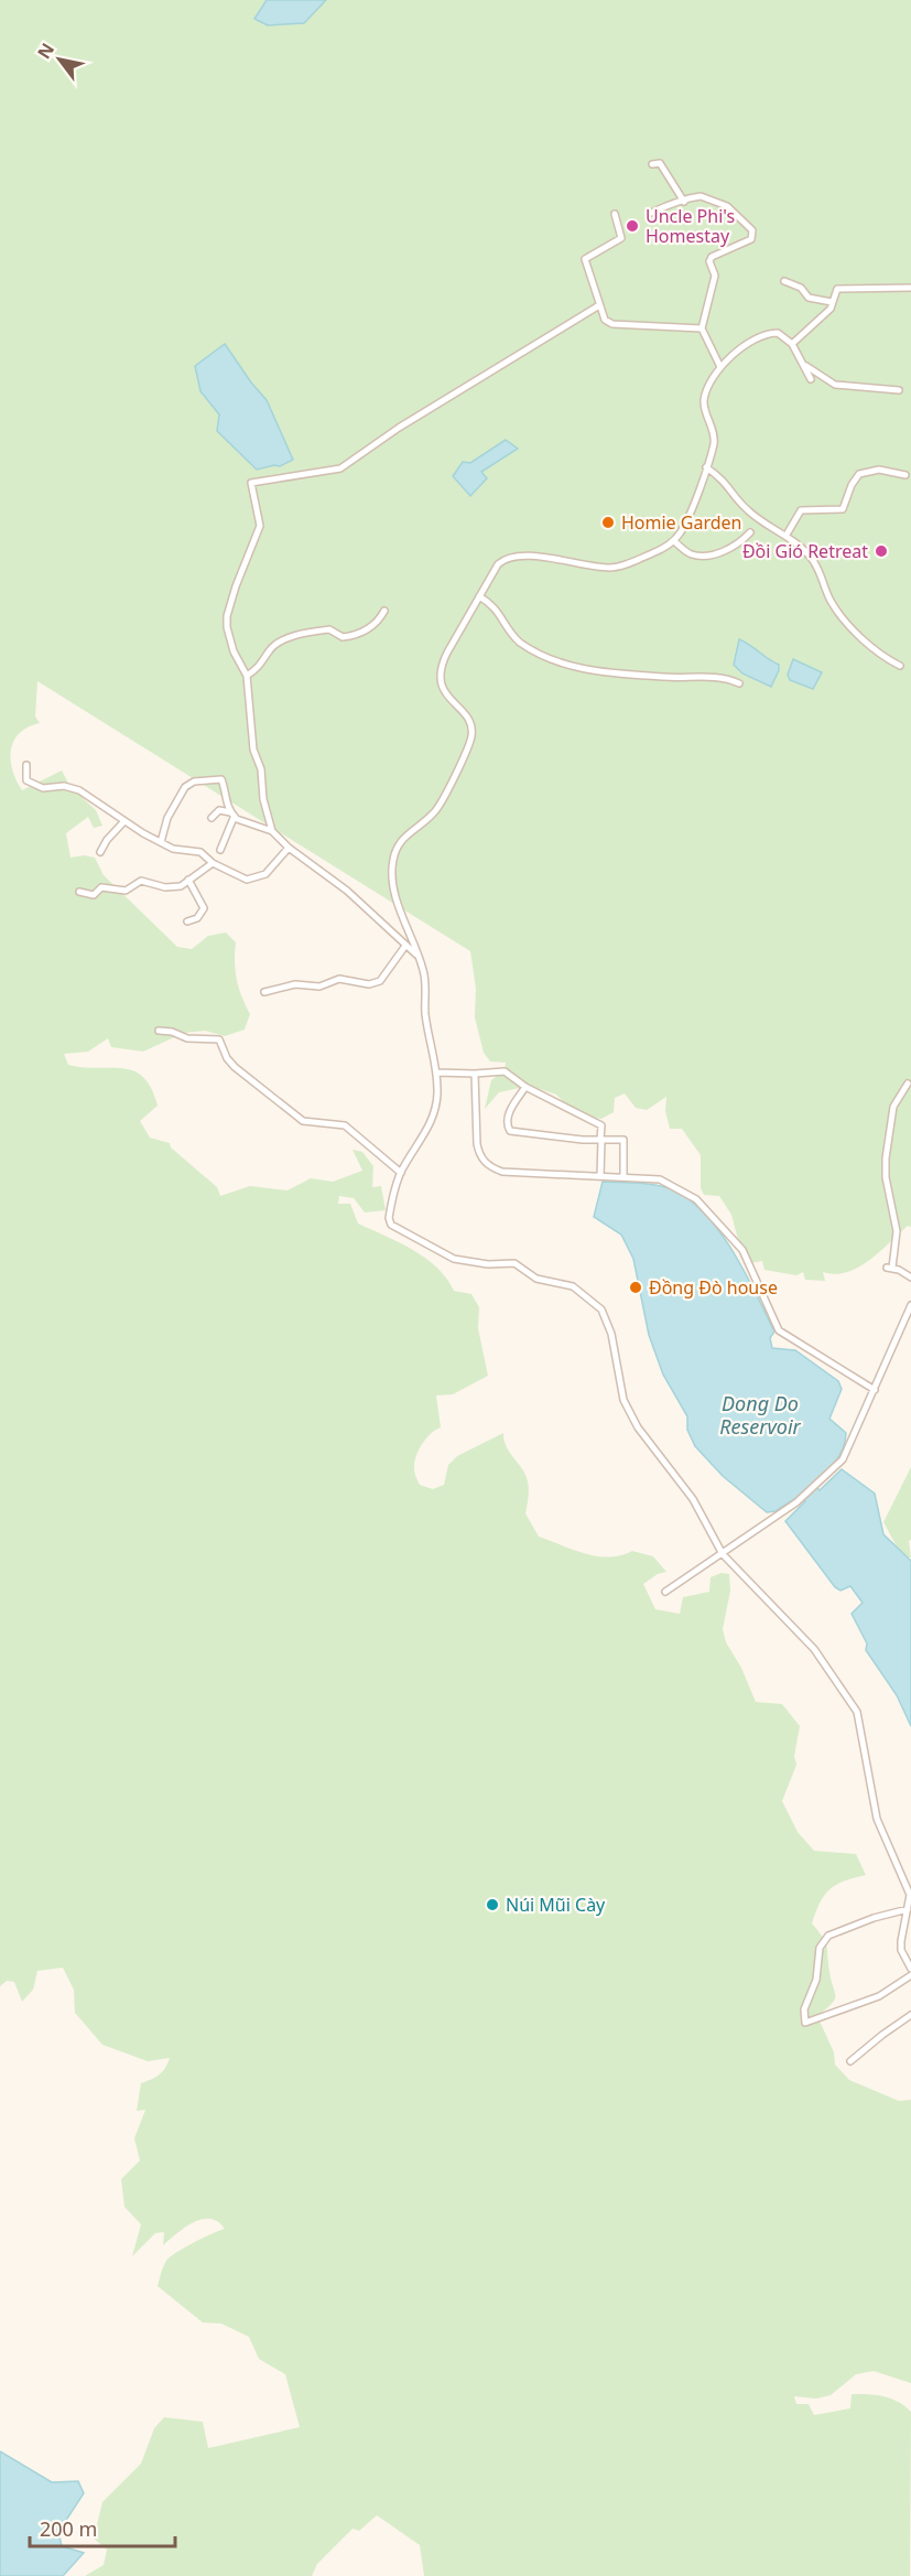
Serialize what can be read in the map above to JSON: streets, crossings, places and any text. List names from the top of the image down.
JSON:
{
  "water": ["Dong Do Reservoir"],
  "places": [
    "Uncle Phi's Homestay",
    "Homie Garden",
    "Đồi Gió Retreat",
    "Đồng Đò house",
    "Núi Mũi Cày"
  ],
  "scale_bar": "200 m",
  "north": "top left"
}
